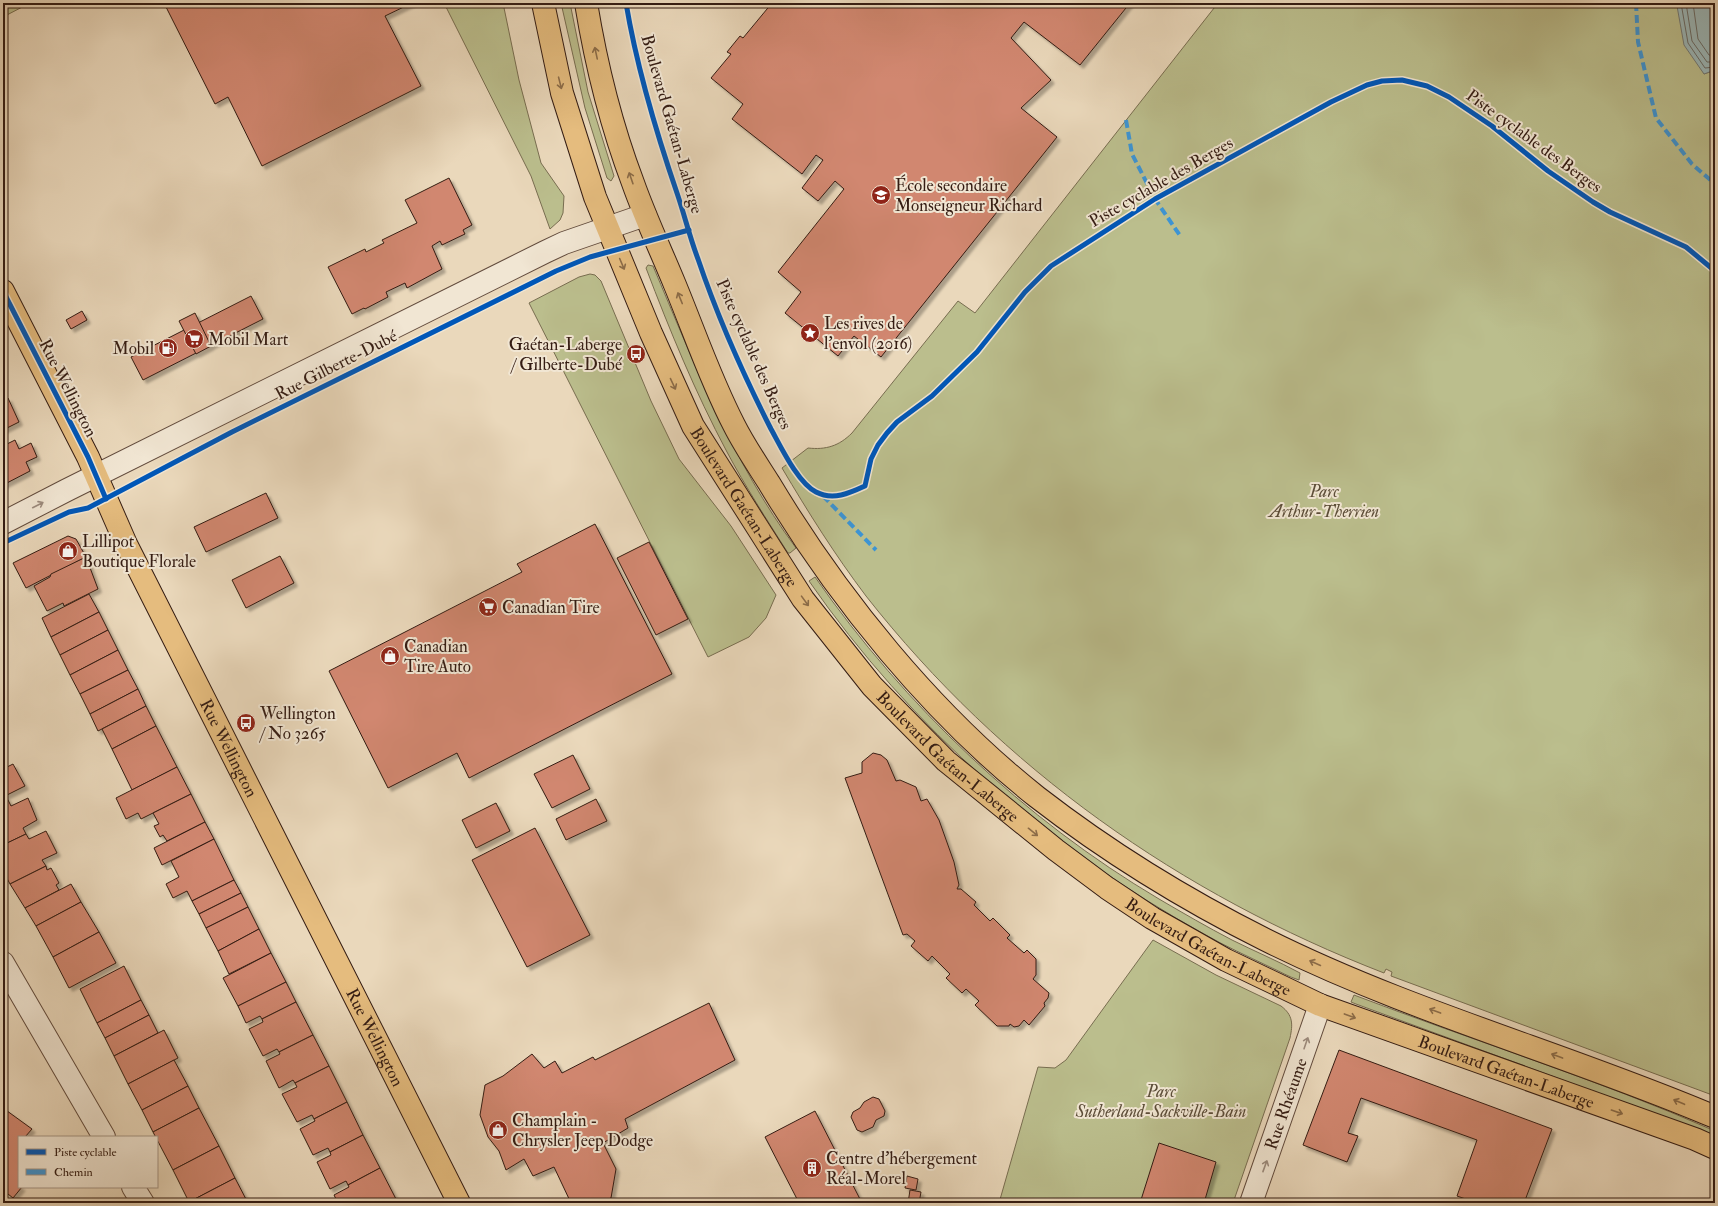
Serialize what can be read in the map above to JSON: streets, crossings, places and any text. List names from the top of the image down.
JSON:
{
  "streets": {
    "main road": ["Boulevard Gaétan-Laberge", "Rue Wellington"],
    "street": ["Rue Gilberte-Dubé", "Rue Rhéaume"],
    "cycle path": ["Piste cyclable des Berges"]
  },
  "crossings": [
    ["Boulevard Gaétan-Laberge", "Rue Gilberte-Dubé"],
    ["Boulevard Gaétan-Laberge", "Rue Rhéaume"],
    ["Rue Gilberte-Dubé", "Rue Wellington"]
  ],
  "one_way": ["Rue Rhéaume"],
  "parks": ["Parc Arthur-Therrien", "Parc Sutherland-Sackville-Bain"],
  "places": {
    "school or university": ["École secondaire Monseigneur Richard"],
    "place": ["Les rives de l’envol (2016)"],
    "supermarket": ["Mobil Mart", "Canadian Tire"],
    "fuel station": ["Mobil"],
    "bus stop": ["Gaétan-Laberge / Gilberte-Dubé", "Wellington / No 3265"],
    "shop": ["Lillipot Boutique Florale", "Canadian Tire Auto", "Champlain - Chrysler Jeep Dodge"],
    "building": ["Centre d'hébergement Réal-Morel"]
  },
  "legend": ["Piste cyclable", "Chemin"]
}
